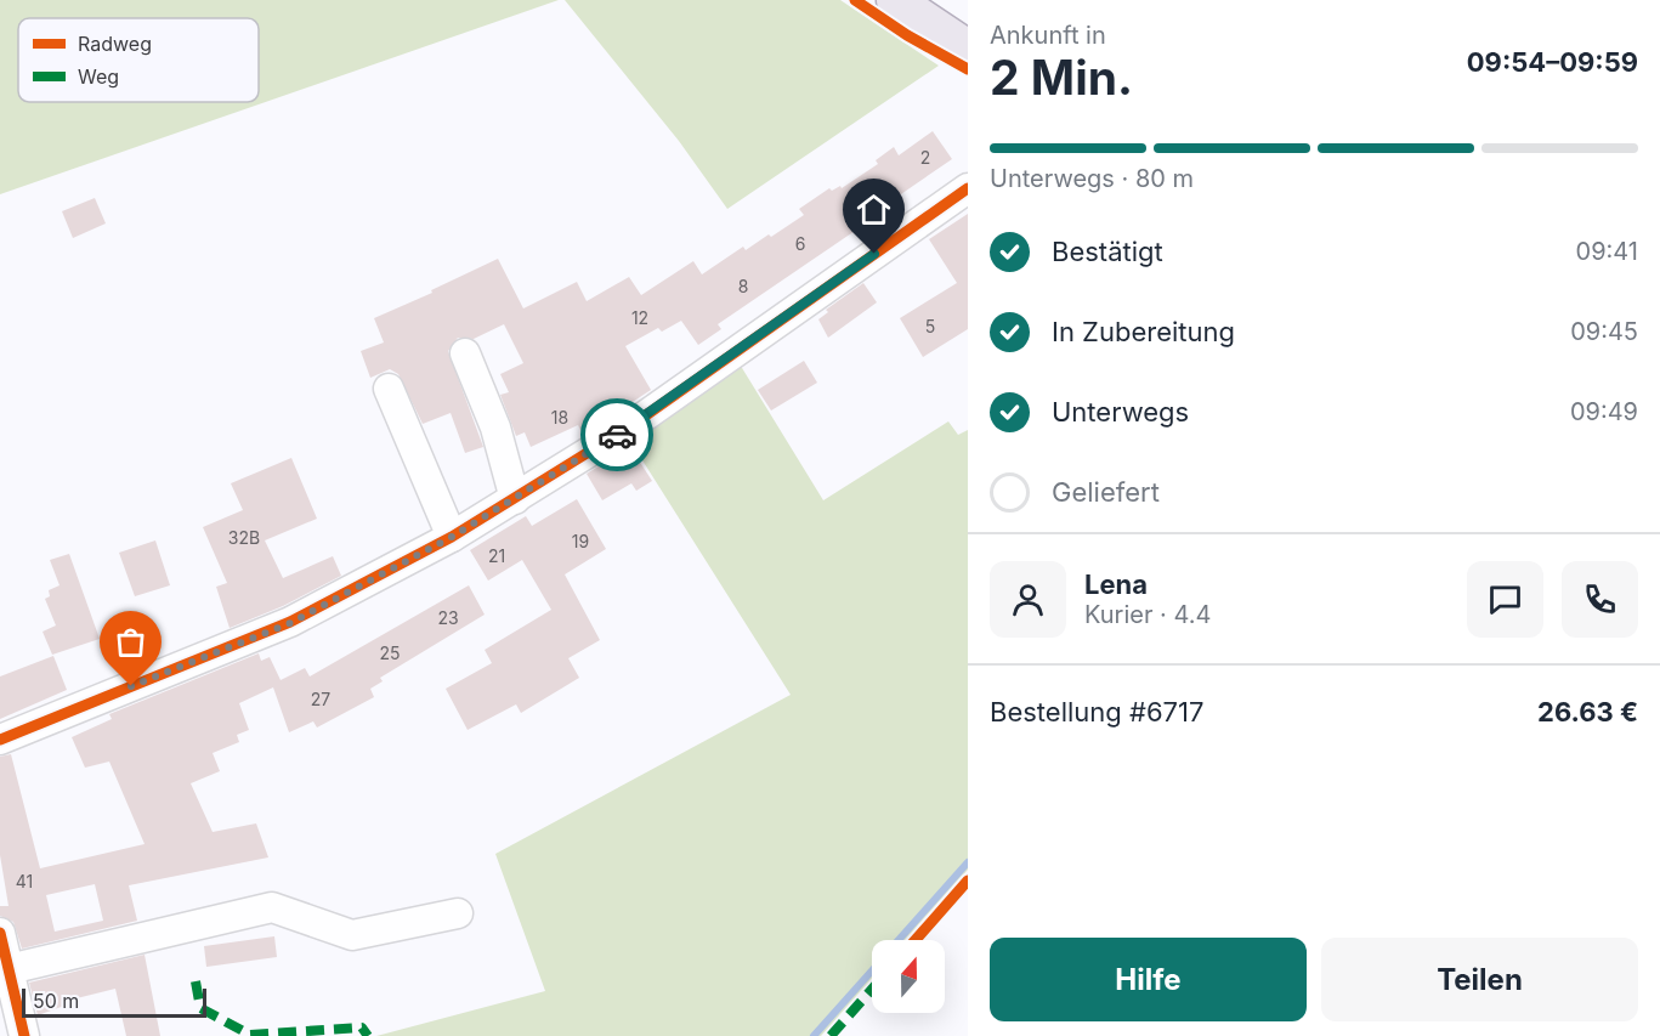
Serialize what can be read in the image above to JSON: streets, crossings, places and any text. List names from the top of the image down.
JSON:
{
  "house_numbers": [
    "2",
    "6",
    "8",
    "12",
    "5",
    "18",
    "32B",
    "19",
    "21",
    "23",
    "25",
    "27",
    "41"
  ],
  "legend": ["Radweg", "Weg"],
  "scale_bar": "50 m",
  "north": "top",
  "page": {
    "heading": ["2 Min.", "Ankunft in", "09:54–09:59"],
    "panel": [
      "Lena",
      "Kurier · 4.4",
      "Bestellung #6717",
      "26.63 €"
    ],
    "bar": "Unterwegs · 80 m",
    "list": [
      ["Bestätigt", "09:41"],
      ["In Zubereitung", "09:45"],
      ["Unterwegs", "09:49"],
      "Geliefert"
    ],
    "buttons": ["Hilfe", "Teilen"],
    "scale": "50 m"
  }
}
